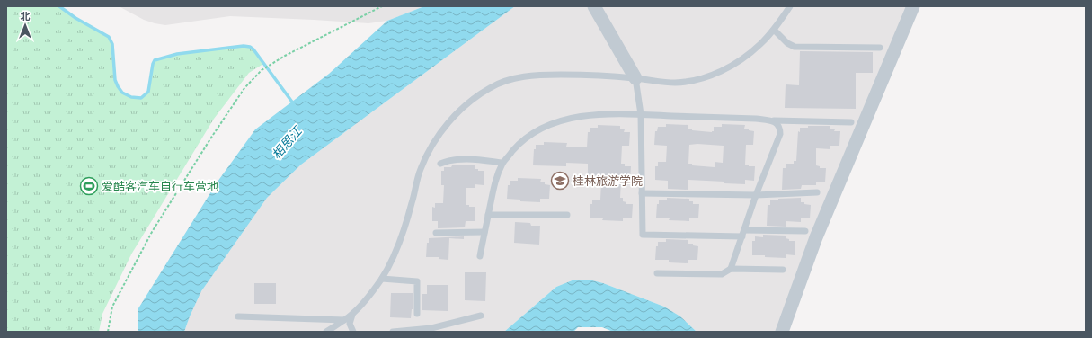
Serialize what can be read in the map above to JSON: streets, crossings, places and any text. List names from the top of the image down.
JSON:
{
  "water": ["相思江"],
  "places": {
    "school or university": ["桂林旅游学院"],
    "sports": ["爱酷客汽车自行车营地"]
  },
  "north": "top"
}
